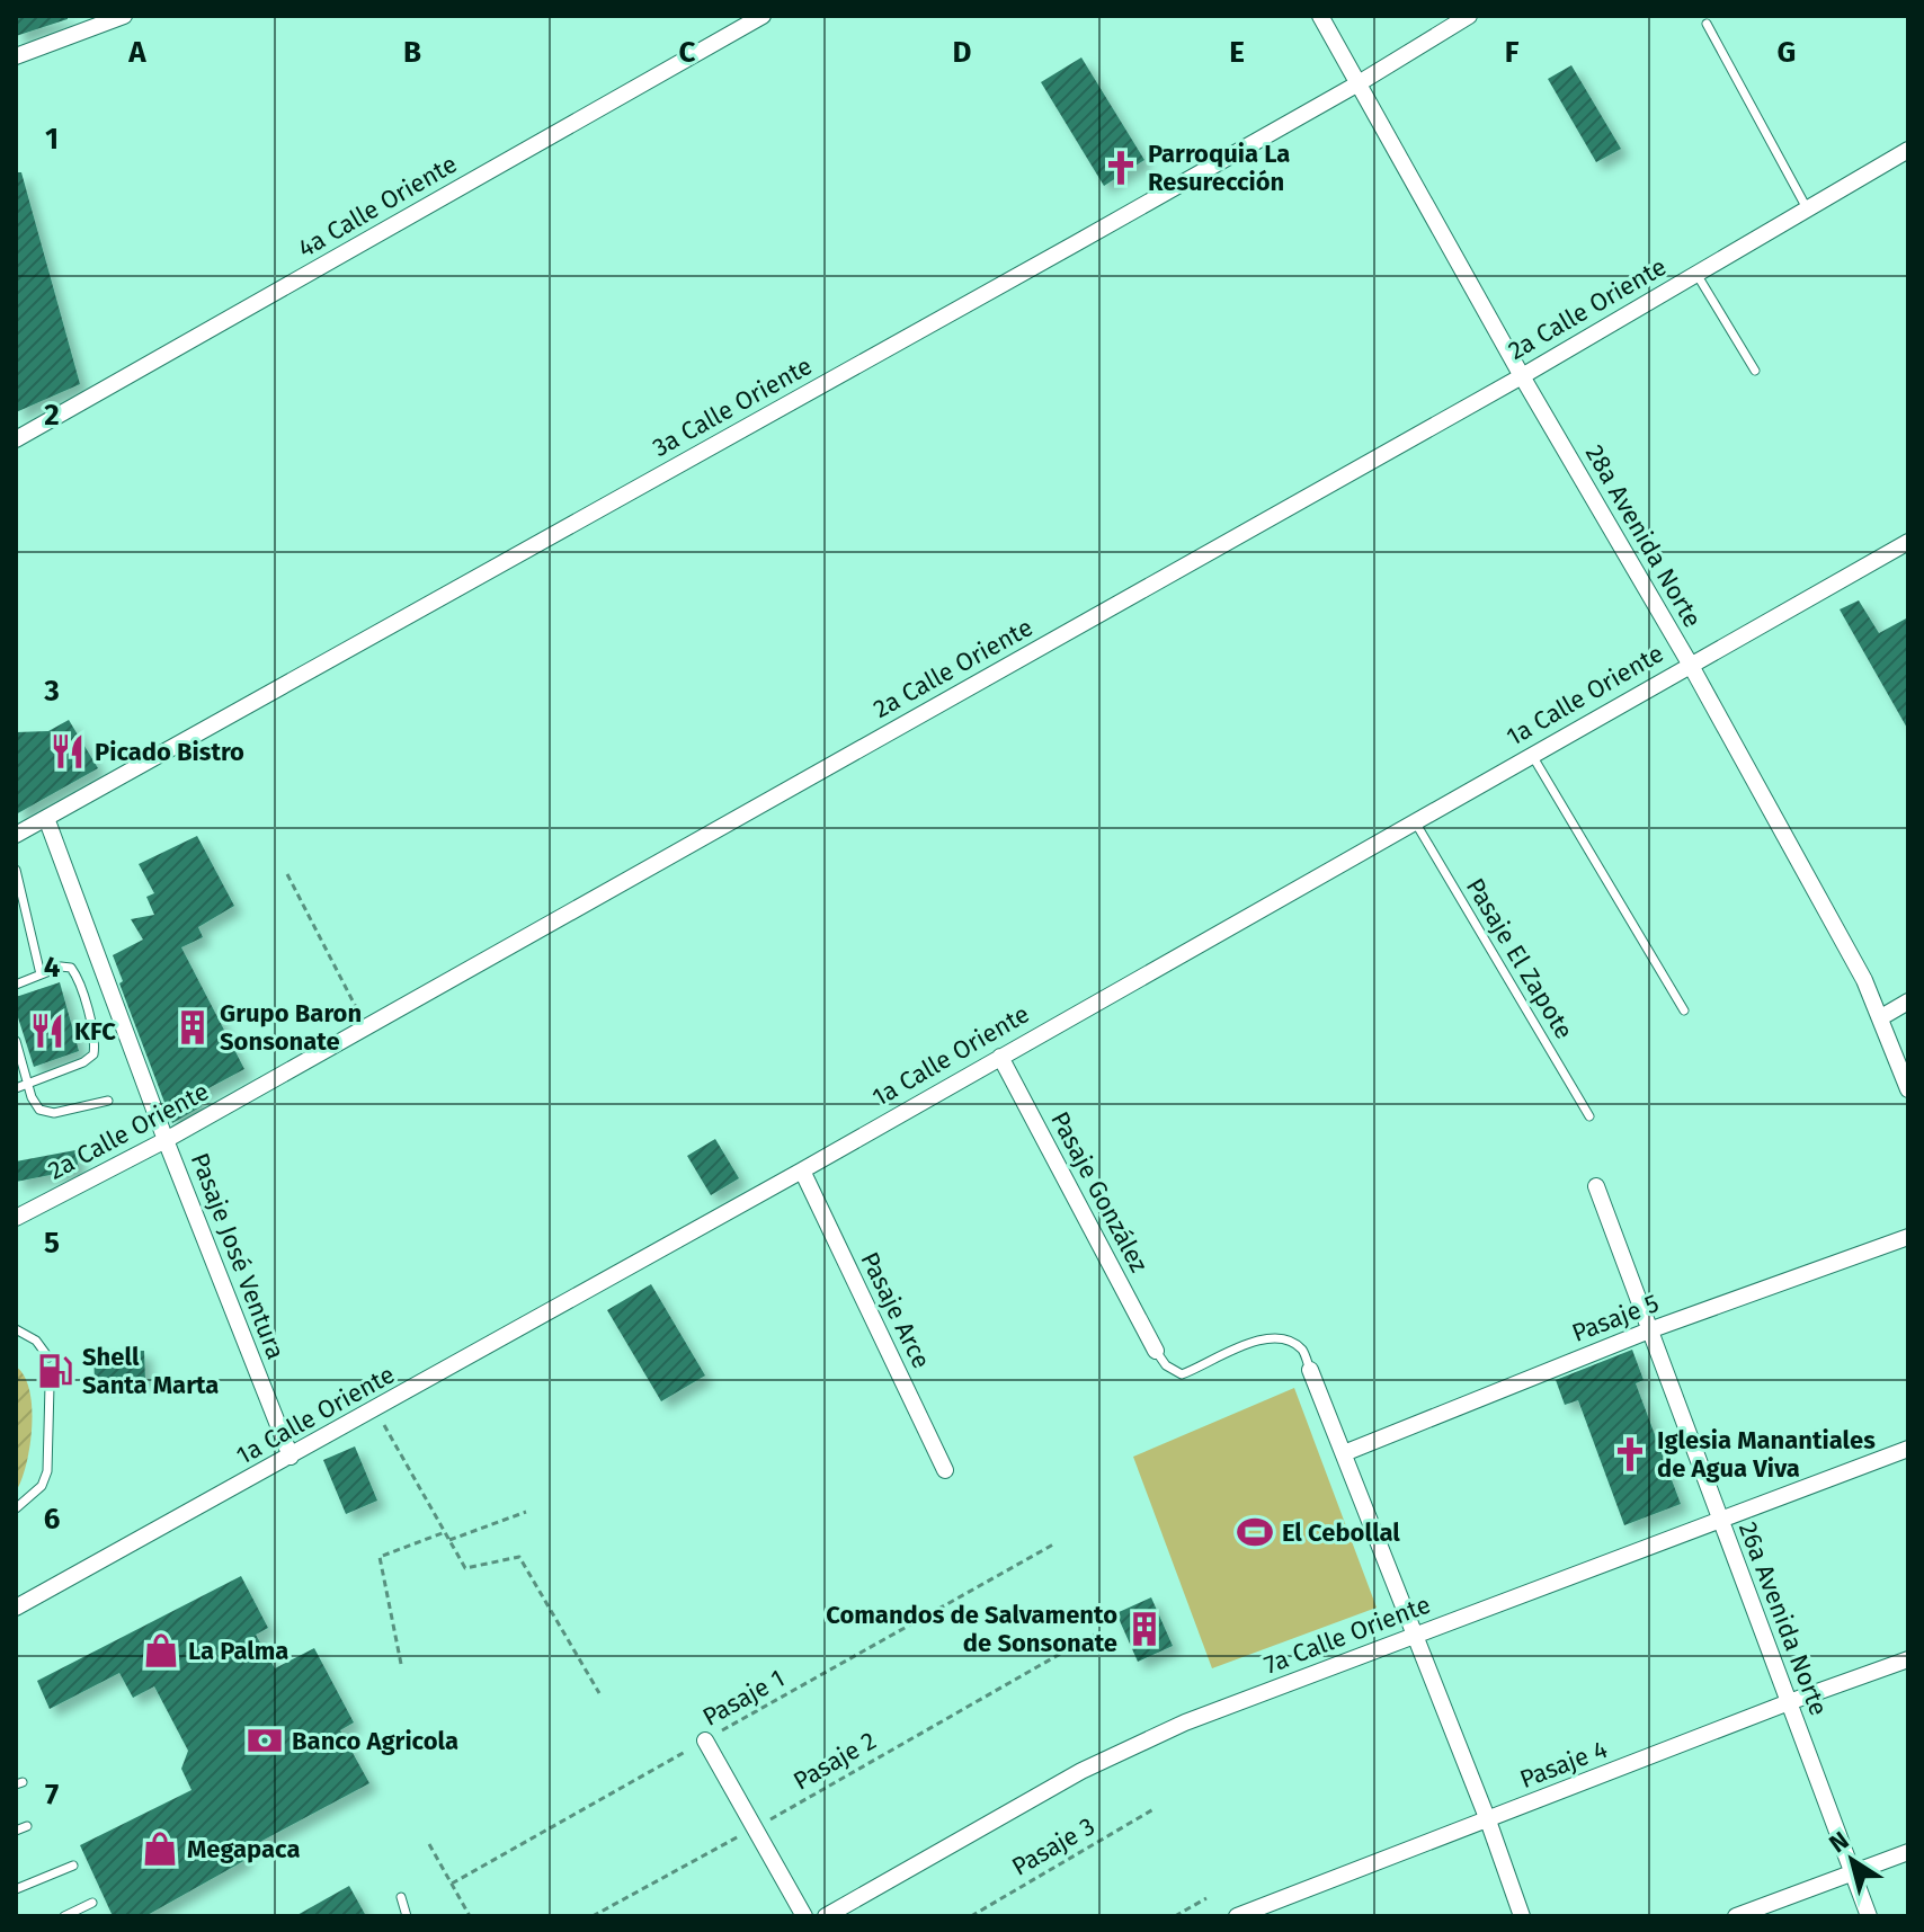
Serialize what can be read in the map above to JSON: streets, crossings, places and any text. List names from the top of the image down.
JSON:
{
  "streets": {
    "street": [
      "4a Calle Oriente",
      "2a Calle Oriente",
      "3a Calle Oriente",
      "28a Avenida Norte",
      "1a Calle Oriente",
      "Pasaje González",
      "Pasaje José Ventura",
      "Pasaje Arce",
      "Pasaje 5",
      "26a Avenida Norte",
      "7a Calle Oriente",
      "Pasaje 4"
    ],
    "lane": ["Pasaje El Zapote"],
    "path": ["Pasaje 1", "Pasaje 2", "Pasaje 3"]
  },
  "crossings": [
    ["2a Calle Oriente", "28a Avenida Norte"],
    ["2a Calle Oriente", "Pasaje José Ventura"],
    ["3a Calle Oriente", "28a Avenida Norte"],
    ["3a Calle Oriente", "Pasaje José Ventura"],
    ["28a Avenida Norte", "1a Calle Oriente"],
    ["1a Calle Oriente", "Pasaje El Zapote"],
    ["1a Calle Oriente", "Pasaje González"],
    ["1a Calle Oriente", "Pasaje José Ventura"],
    ["1a Calle Oriente", "Pasaje Arce"],
    ["Pasaje 5", "26a Avenida Norte"],
    ["26a Avenida Norte", "7a Calle Oriente"],
    ["26a Avenida Norte", "Pasaje 4"]
  ],
  "places": {
    "church": ["Parroquia La Resurección", "Iglesia Manantiales de Agua Viva"],
    "restaurant": ["Picado Bistro", "KFC"],
    "building": ["Grupo Baron Sonsonate", "Comandos de Salvamento de Sonsonate"],
    "fuel station": ["Shell Santa Marta"],
    "sports": ["El Cebollal"],
    "shop": ["La Palma", "Megapaca"],
    "bank": ["Banco Agricola"]
  },
  "north": "top left",
  "grid": {
    "columns": [
      "A",
      "B",
      "C",
      "D",
      "E",
      "F",
      "G"
    ],
    "rows": [
      "1",
      "2",
      "3",
      "4",
      "5",
      "6",
      "7"
    ]
  }
}
